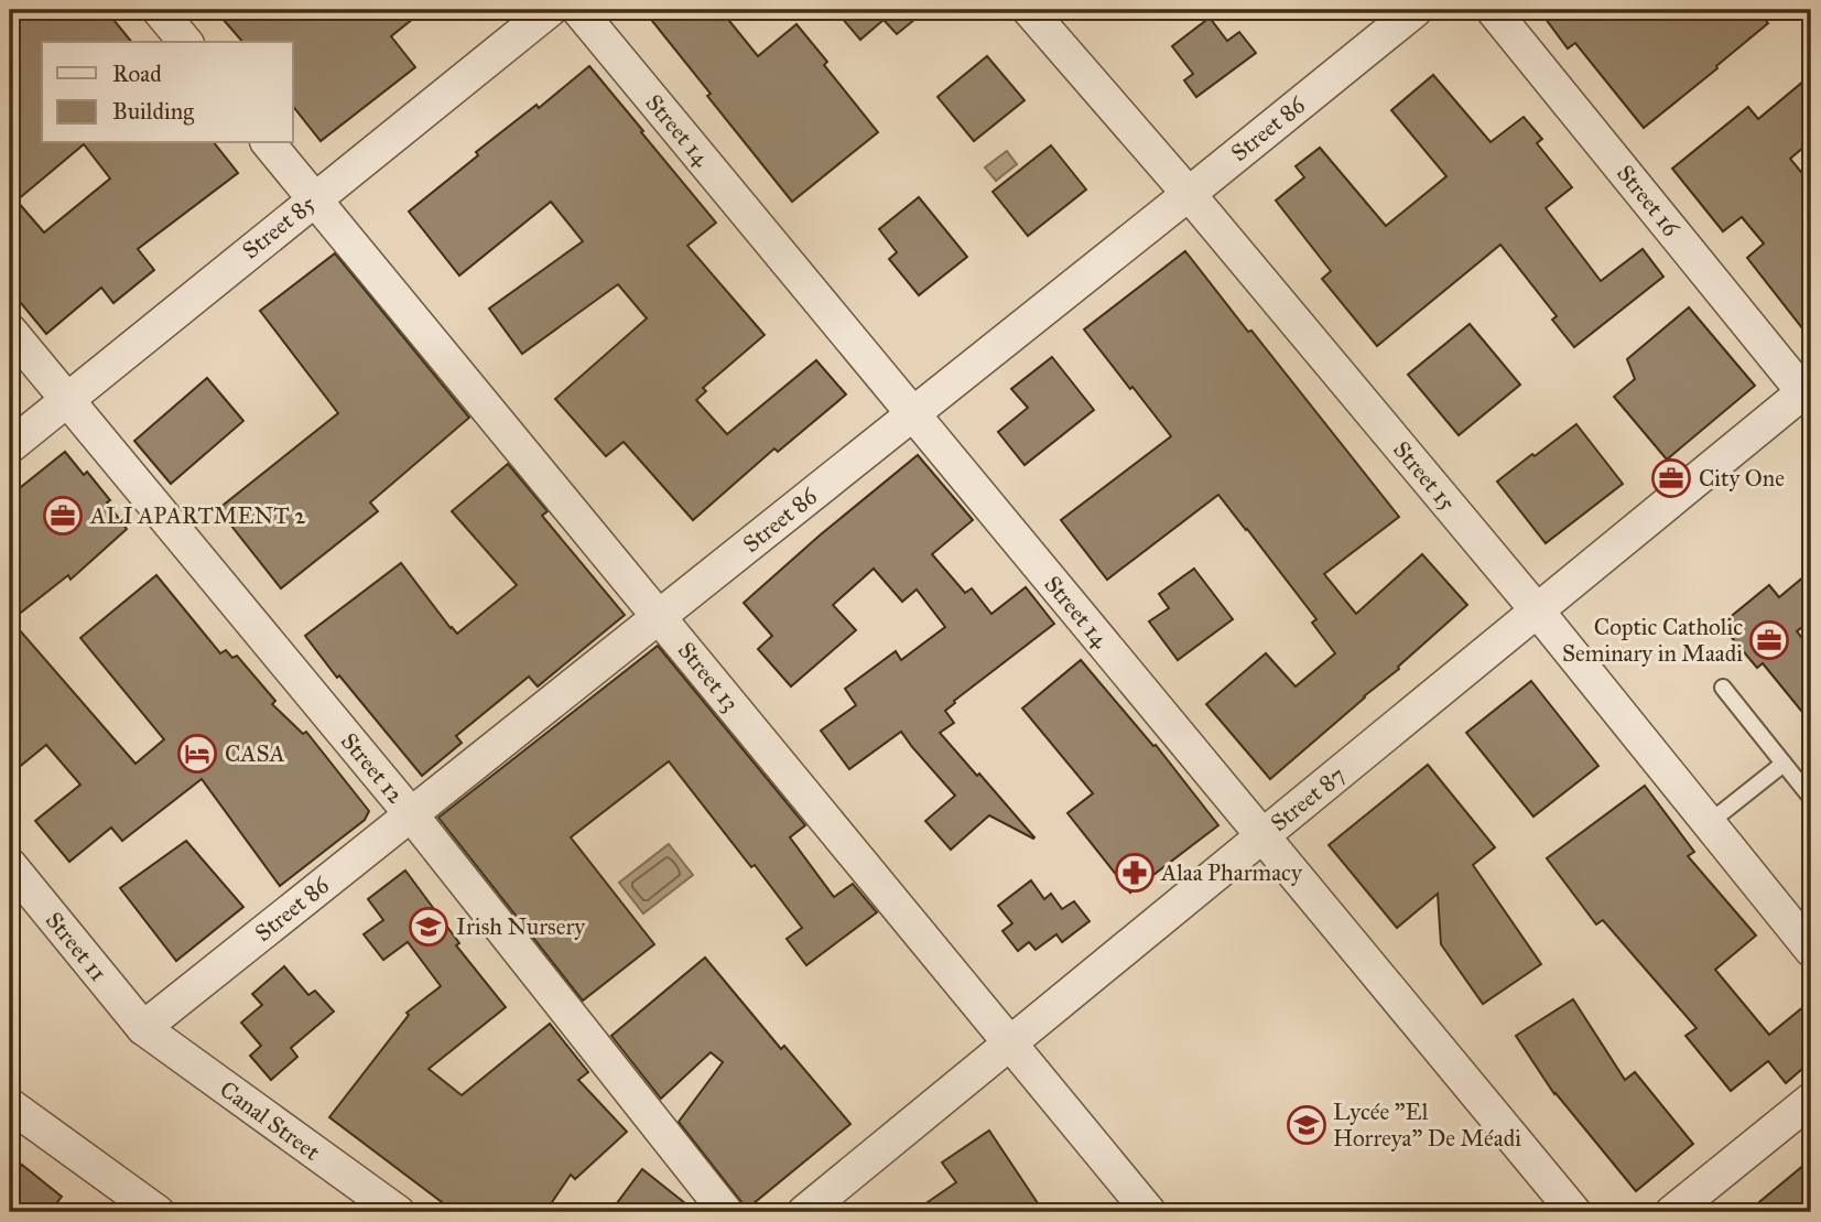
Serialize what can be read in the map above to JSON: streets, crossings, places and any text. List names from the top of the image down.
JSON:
{
  "streets": {
    "street": [
      "Street 86",
      "Street 14",
      "Street 16",
      "Street 85",
      "Street 15",
      "Street 13",
      "Street 12",
      "Street 87",
      "Street 11",
      "Canal Street"
    ]
  },
  "crossings": [
    ["Street 86", "Street 14"],
    ["Street 86", "Street 15"],
    ["Street 86", "Street 13"],
    ["Street 86", "Street 12"],
    ["Street 86", "Street 11"],
    ["Street 86", "Canal Street"],
    ["Street 14", "Street 87"],
    ["Street 16", "Street 87"],
    ["Street 85", "Street 13"],
    ["Street 85", "Street 12"],
    ["Street 15", "Street 87"],
    ["Street 13", "Street 87"],
    ["Street 11", "Canal Street"]
  ],
  "places": {
    "office": ["City One", "ALI APARTMENT 2", "Coptic Catholic Seminary in Maadi"],
    "hotel": ["CASA"],
    "pharmacy": ["Alaa Pharmacy"],
    "school or university": ["Irish Nursery", "Lycée \"El Horreya\" De Méadi"]
  },
  "legend": ["Road", "Building"]
}
